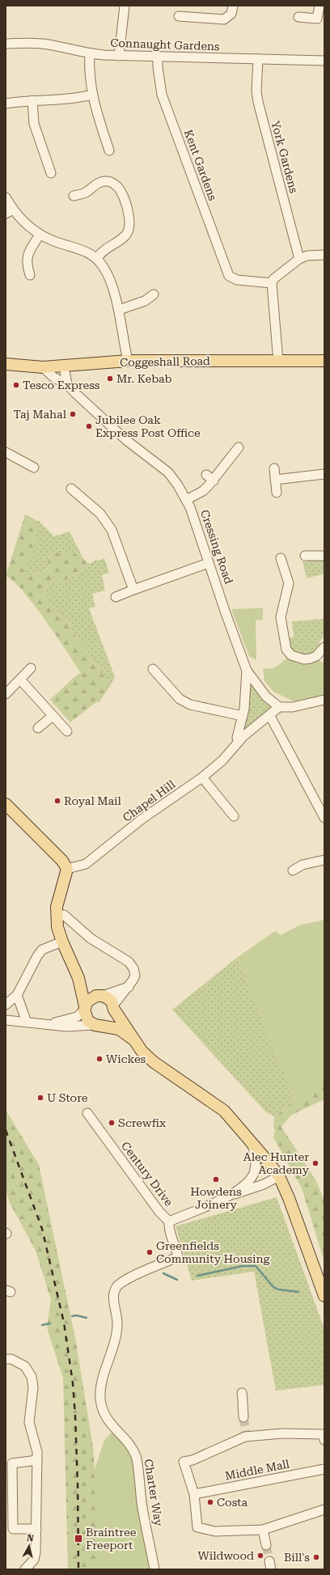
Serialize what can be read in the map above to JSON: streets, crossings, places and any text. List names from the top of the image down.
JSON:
{
  "streets": {
    "main road": ["Coggeshall Road"],
    "street": [
      "Connaught Gardens",
      "York Gardens",
      "Kent Gardens",
      "Cressing Road",
      "Chapel Hill",
      "Century Drive",
      "Middle Mall",
      "Charter Way"
    ]
  },
  "crossings": [
    ["Connaught Gardens", "York Gardens"],
    ["Connaught Gardens", "Kent Gardens"],
    ["Coggeshall Road", "Cressing Road"],
    ["Cressing Road", "Chapel Hill"],
    ["Century Drive", "Charter Way"]
  ],
  "places": {
    "other": [
      "Mr. Kebab",
      "Tesco Express",
      "Taj Mahal",
      "Jubilee Oak Express Post Office",
      "Royal Mail",
      "Wickes",
      "U Store",
      "Screwfix",
      "Alec Hunter Academy",
      "Howdens Joinery",
      "Greenfields Community Housing",
      "Costa",
      "Wildwood",
      "Bill's"
    ],
    "transit": ["Braintree Freeport"]
  },
  "north": "top"
}
